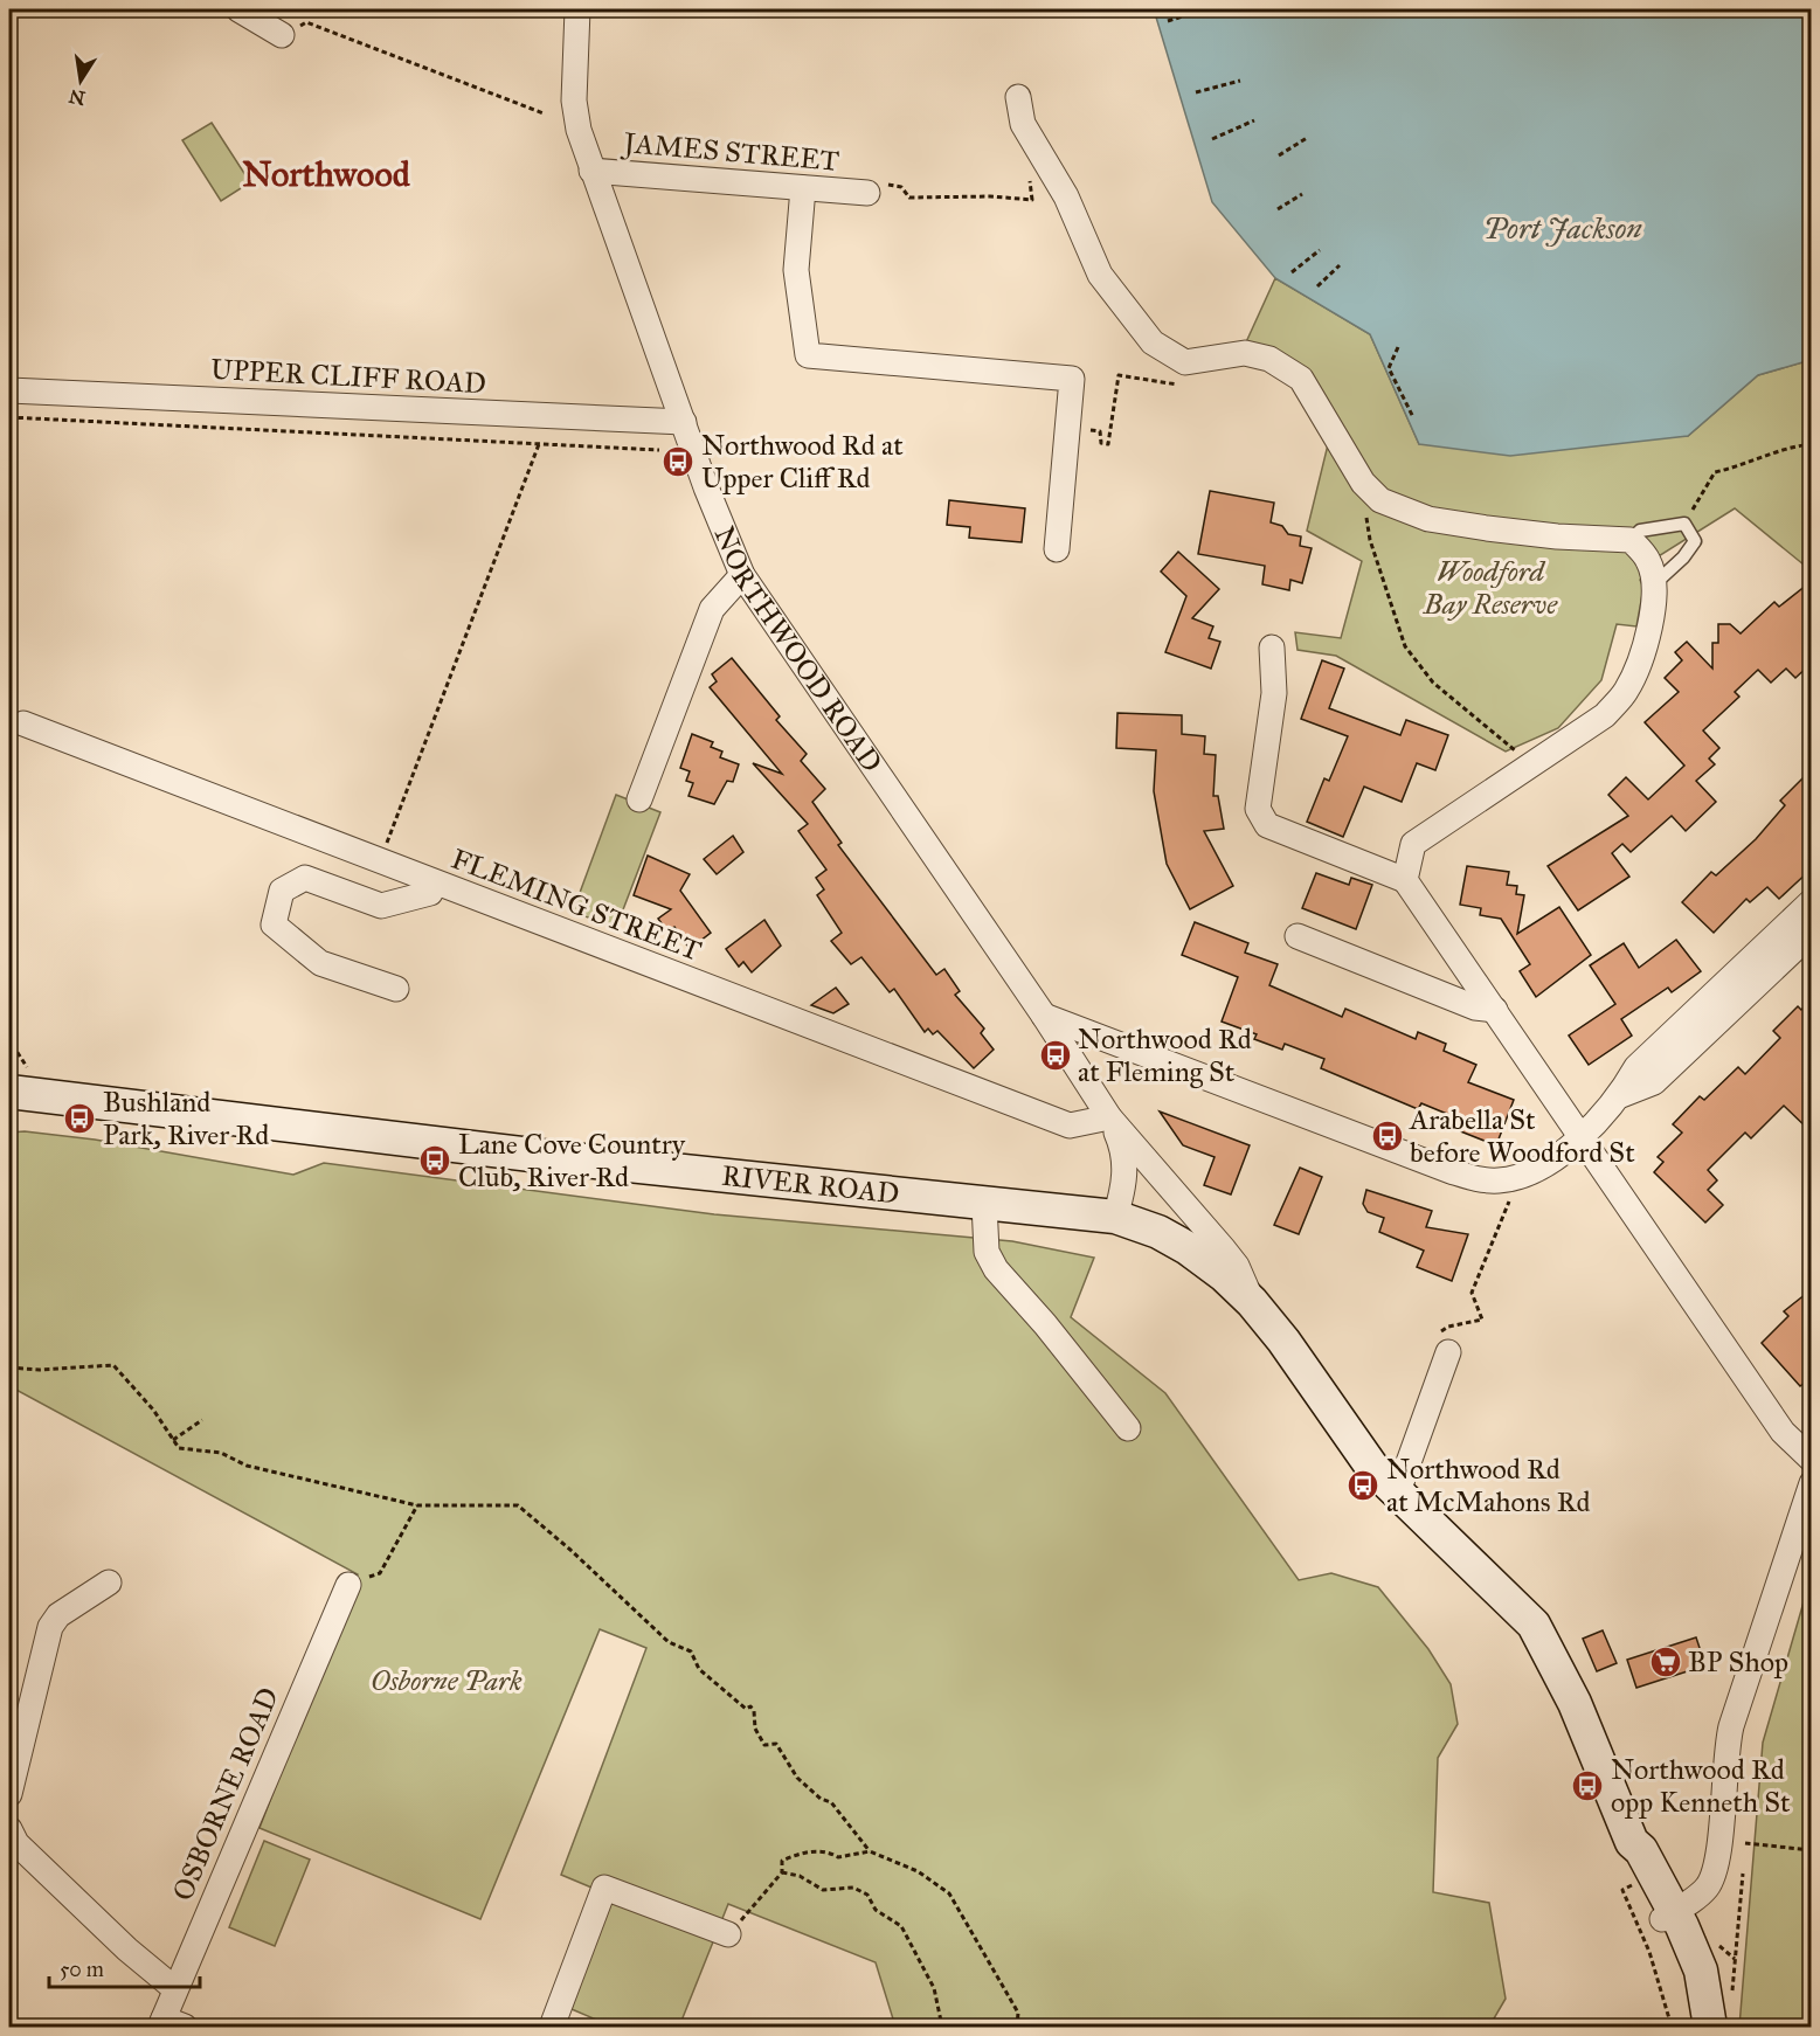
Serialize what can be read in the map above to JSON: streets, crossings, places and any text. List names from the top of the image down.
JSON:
{
  "streets": {
    "main road": ["NORTHWOOD ROAD", "RIVER ROAD"],
    "street": [
      "JAMES STREET",
      "UPPER CLIFF ROAD",
      "FLEMING STREET",
      "OSBORNE ROAD"
    ]
  },
  "crossings": [
    ["JAMES STREET", "NORTHWOOD ROAD"],
    ["UPPER CLIFF ROAD", "NORTHWOOD ROAD"],
    ["NORTHWOOD ROAD", "FLEMING STREET"],
    ["NORTHWOOD ROAD", "RIVER ROAD"]
  ],
  "districts": ["Northwood"],
  "water": ["Port Jackson"],
  "parks": ["Woodford Bay Reserve", "Osborne Park"],
  "places": {
    "bus stop": [
      "Northwood Rd at Upper Cliff Rd",
      "Northwood Rd at Fleming St",
      "Bushland Park, River Rd",
      "Arabella St before Woodford St",
      "Lane Cove Country Club, River Rd",
      "Northwood Rd at McMahons Rd",
      "Northwood Rd opp Kenneth St"
    ],
    "supermarket": ["BP Shop"]
  },
  "scale_bar": "50 m",
  "north": "bottom"
}
